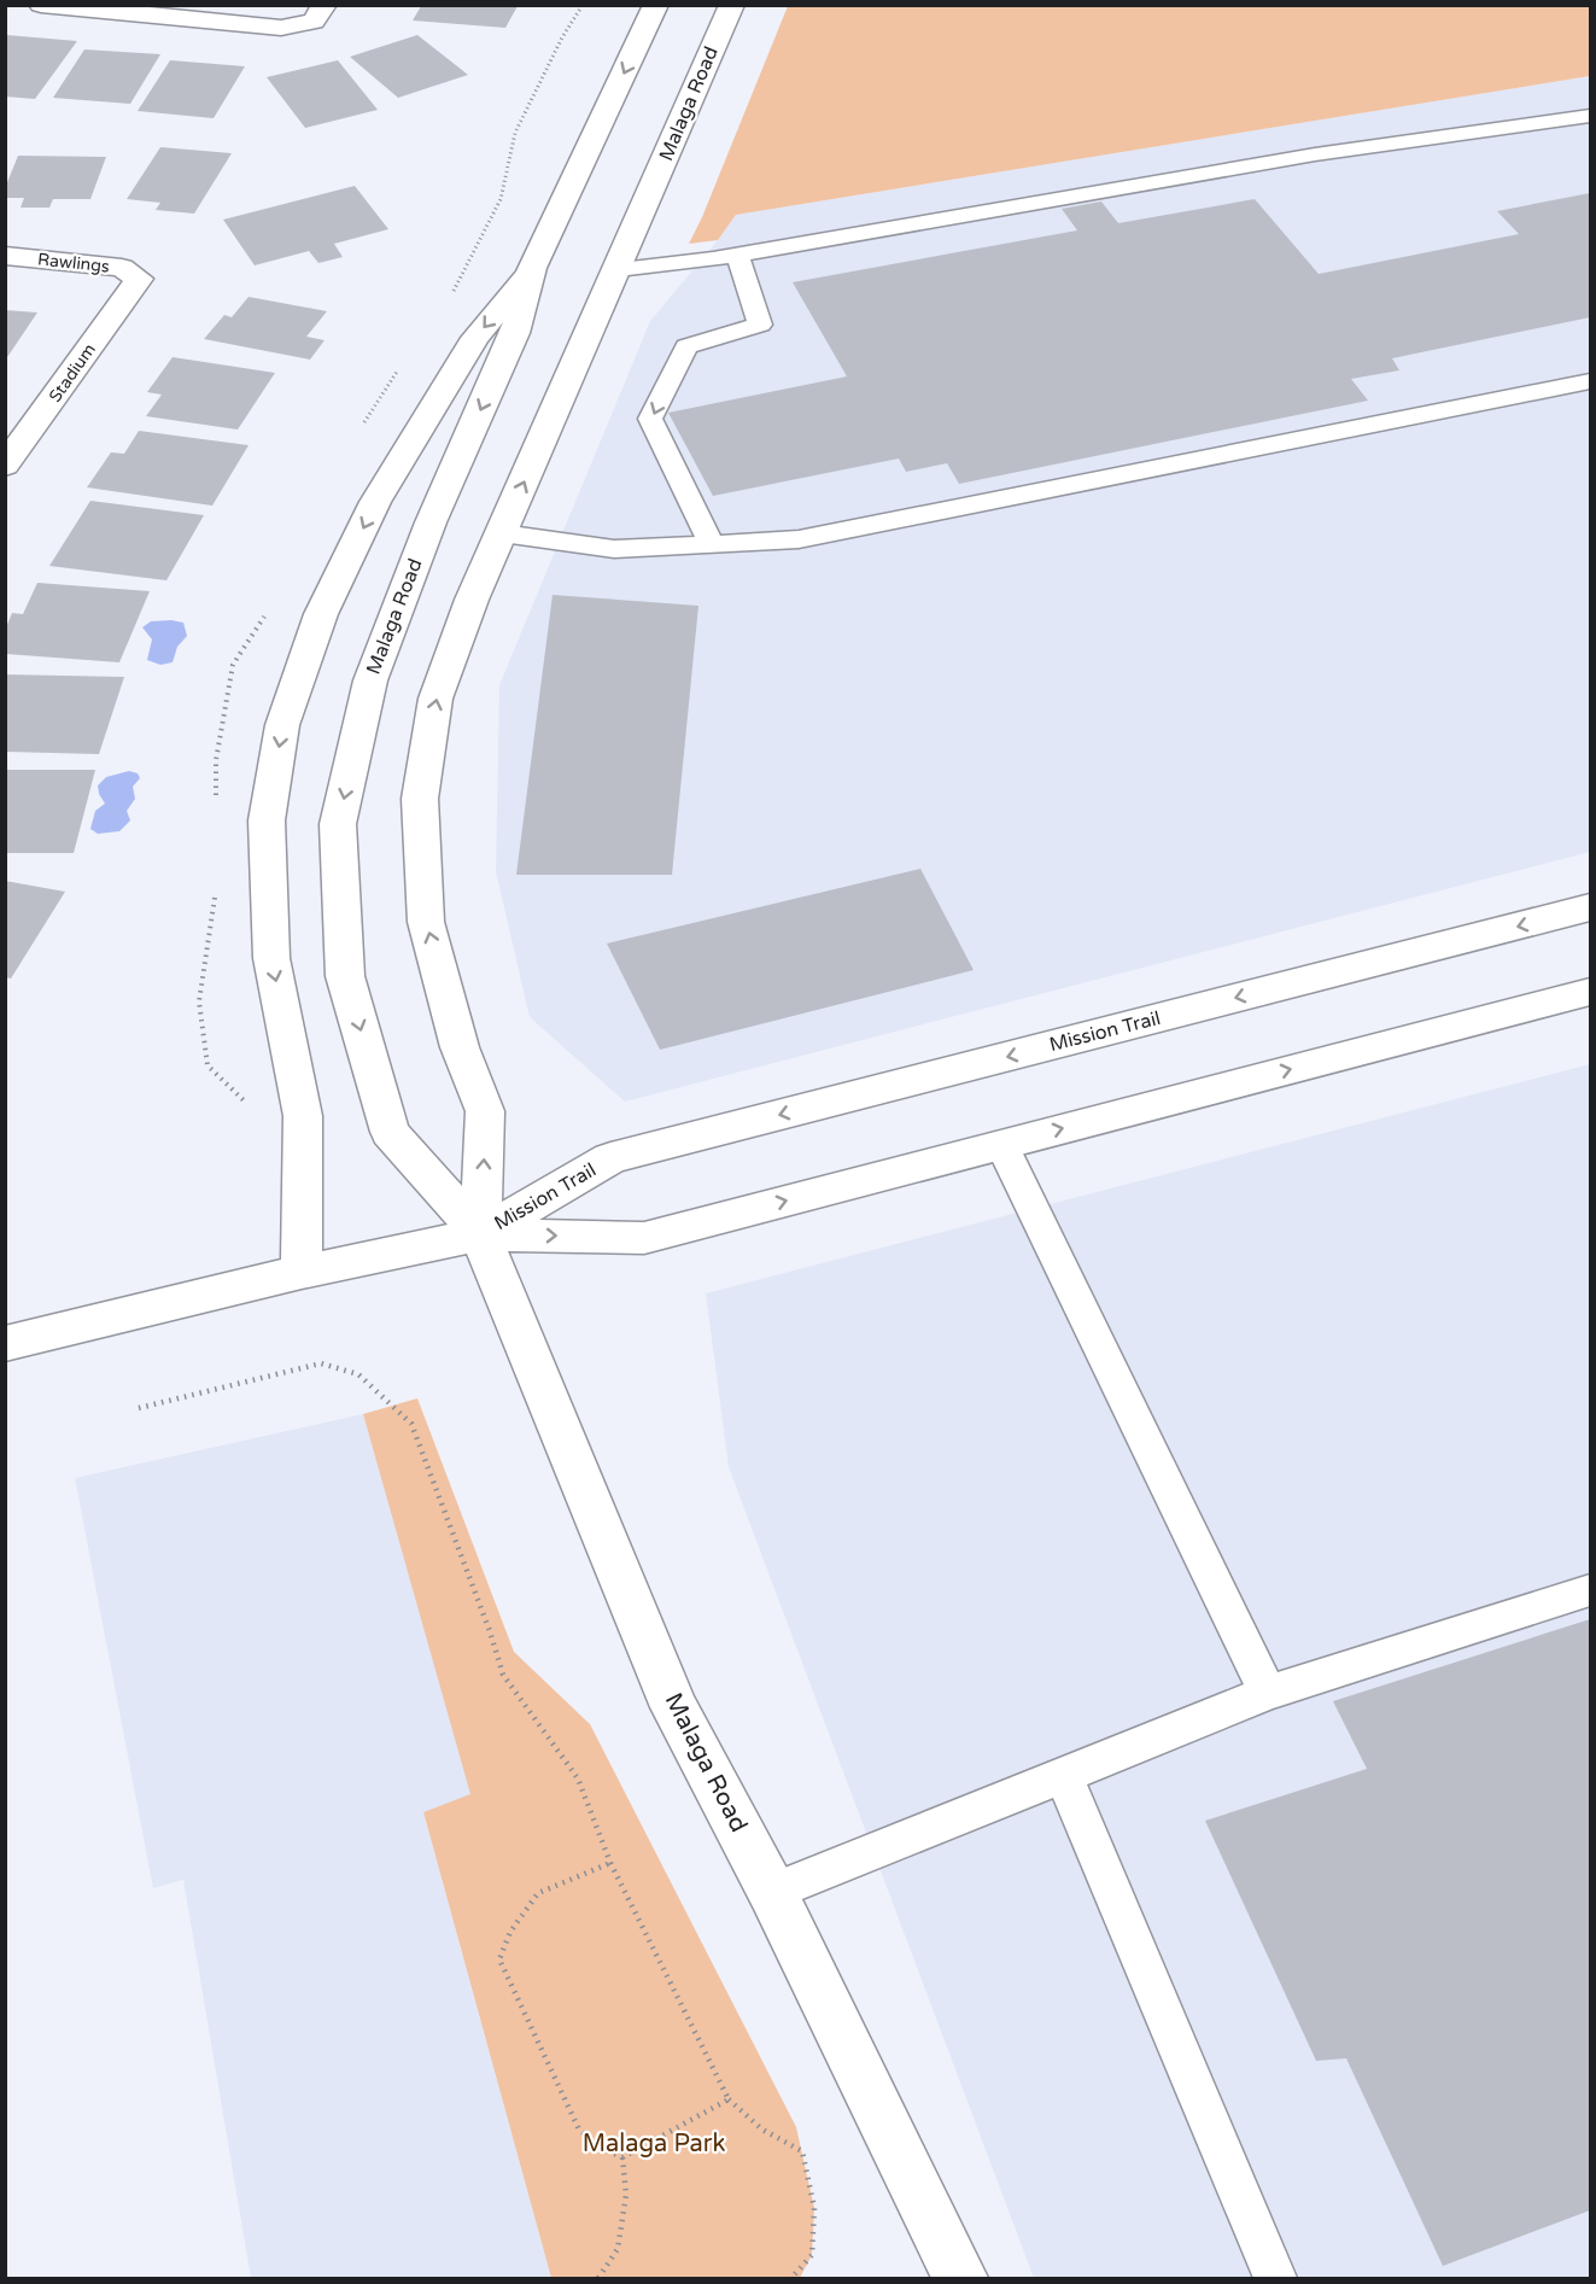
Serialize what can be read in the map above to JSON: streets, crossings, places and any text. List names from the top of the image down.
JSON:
{
  "streets": {
    "street": [
      "Malaga Road",
      "Rawlings",
      "Stadium",
      "Mission Trail"
    ]
  },
  "crossings": [
    ["Malaga Road", "Mission Trail"],
    ["Rawlings", "Stadium"]
  ],
  "parks": ["Malaga Park"]
}
